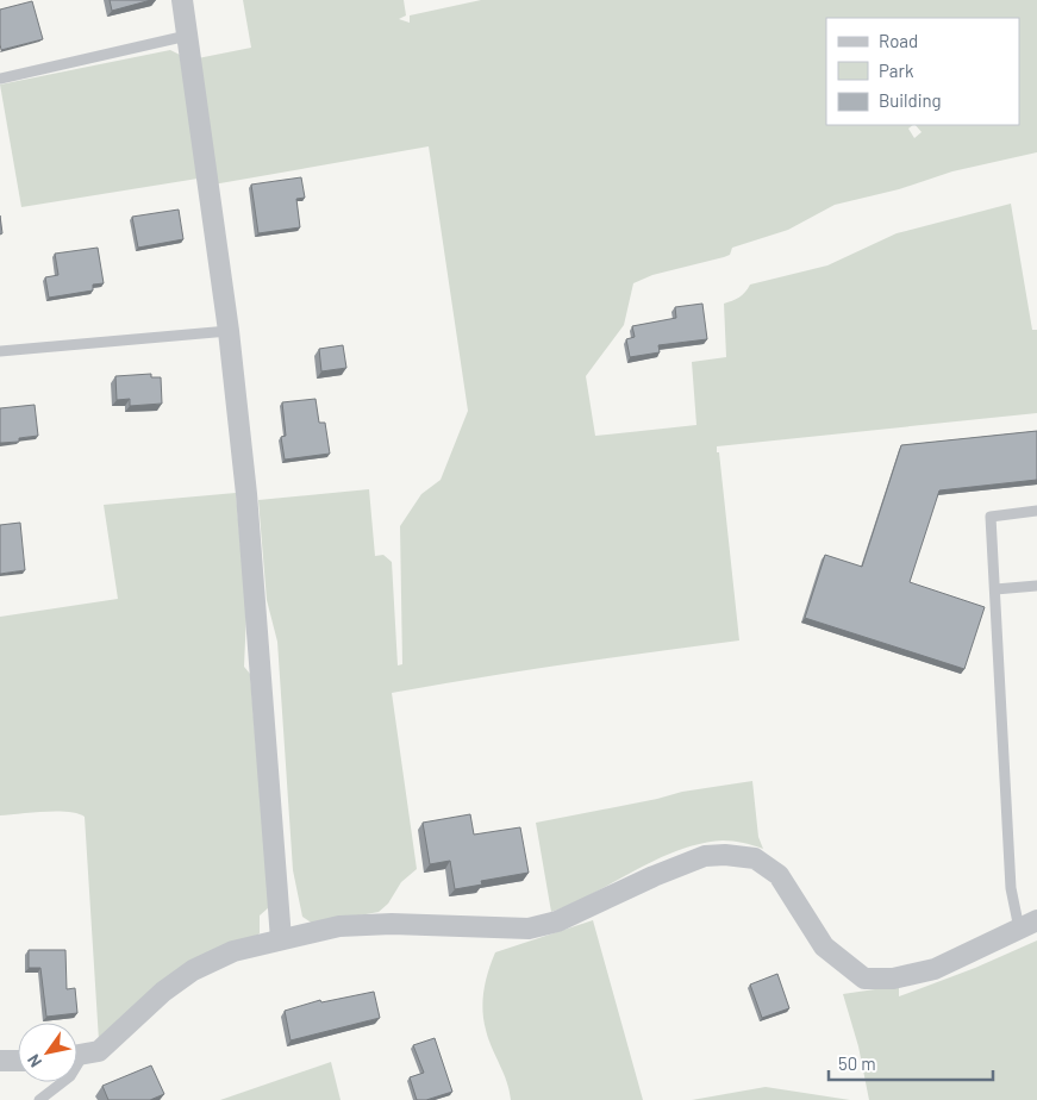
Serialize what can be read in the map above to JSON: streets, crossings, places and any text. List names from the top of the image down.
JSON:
{
  "legend": ["Road", "Park", "Building"],
  "scale_bar": "50 m",
  "north": "bottom left"
}
